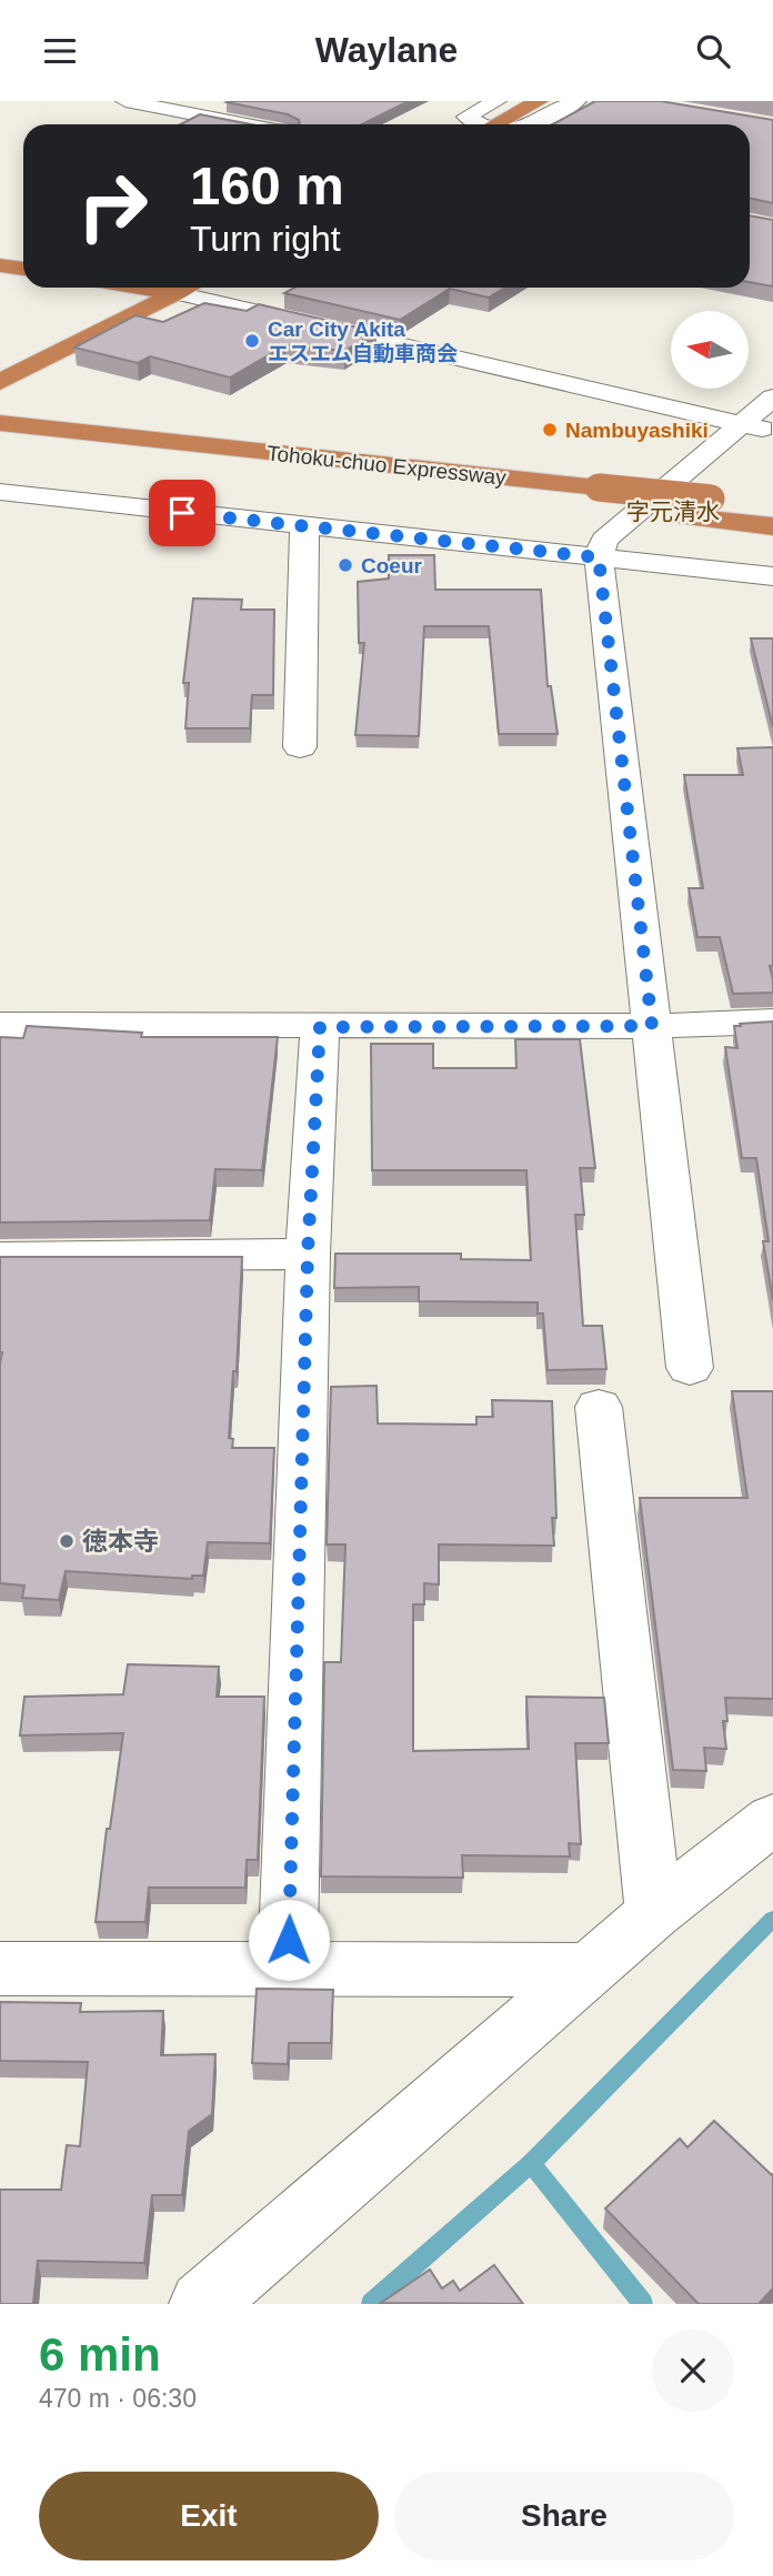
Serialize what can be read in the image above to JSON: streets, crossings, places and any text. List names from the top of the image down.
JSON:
{
  "streets": {
    "highway": ["Tohoku-chuo Expressway"]
  },
  "districts": ["字元清水"],
  "places": [
    "Car City Akita エスエム自動車商会",
    "Nambuyashiki",
    "Coeur",
    "徳本寺"
  ],
  "north": "left",
  "page": {
    "header": "Waylane",
    "turn": ["160 m", "Turn right"],
    "heading": ["6 min", "470 m · 06:30"],
    "buttons": ["Exit", "Share"]
  }
}
